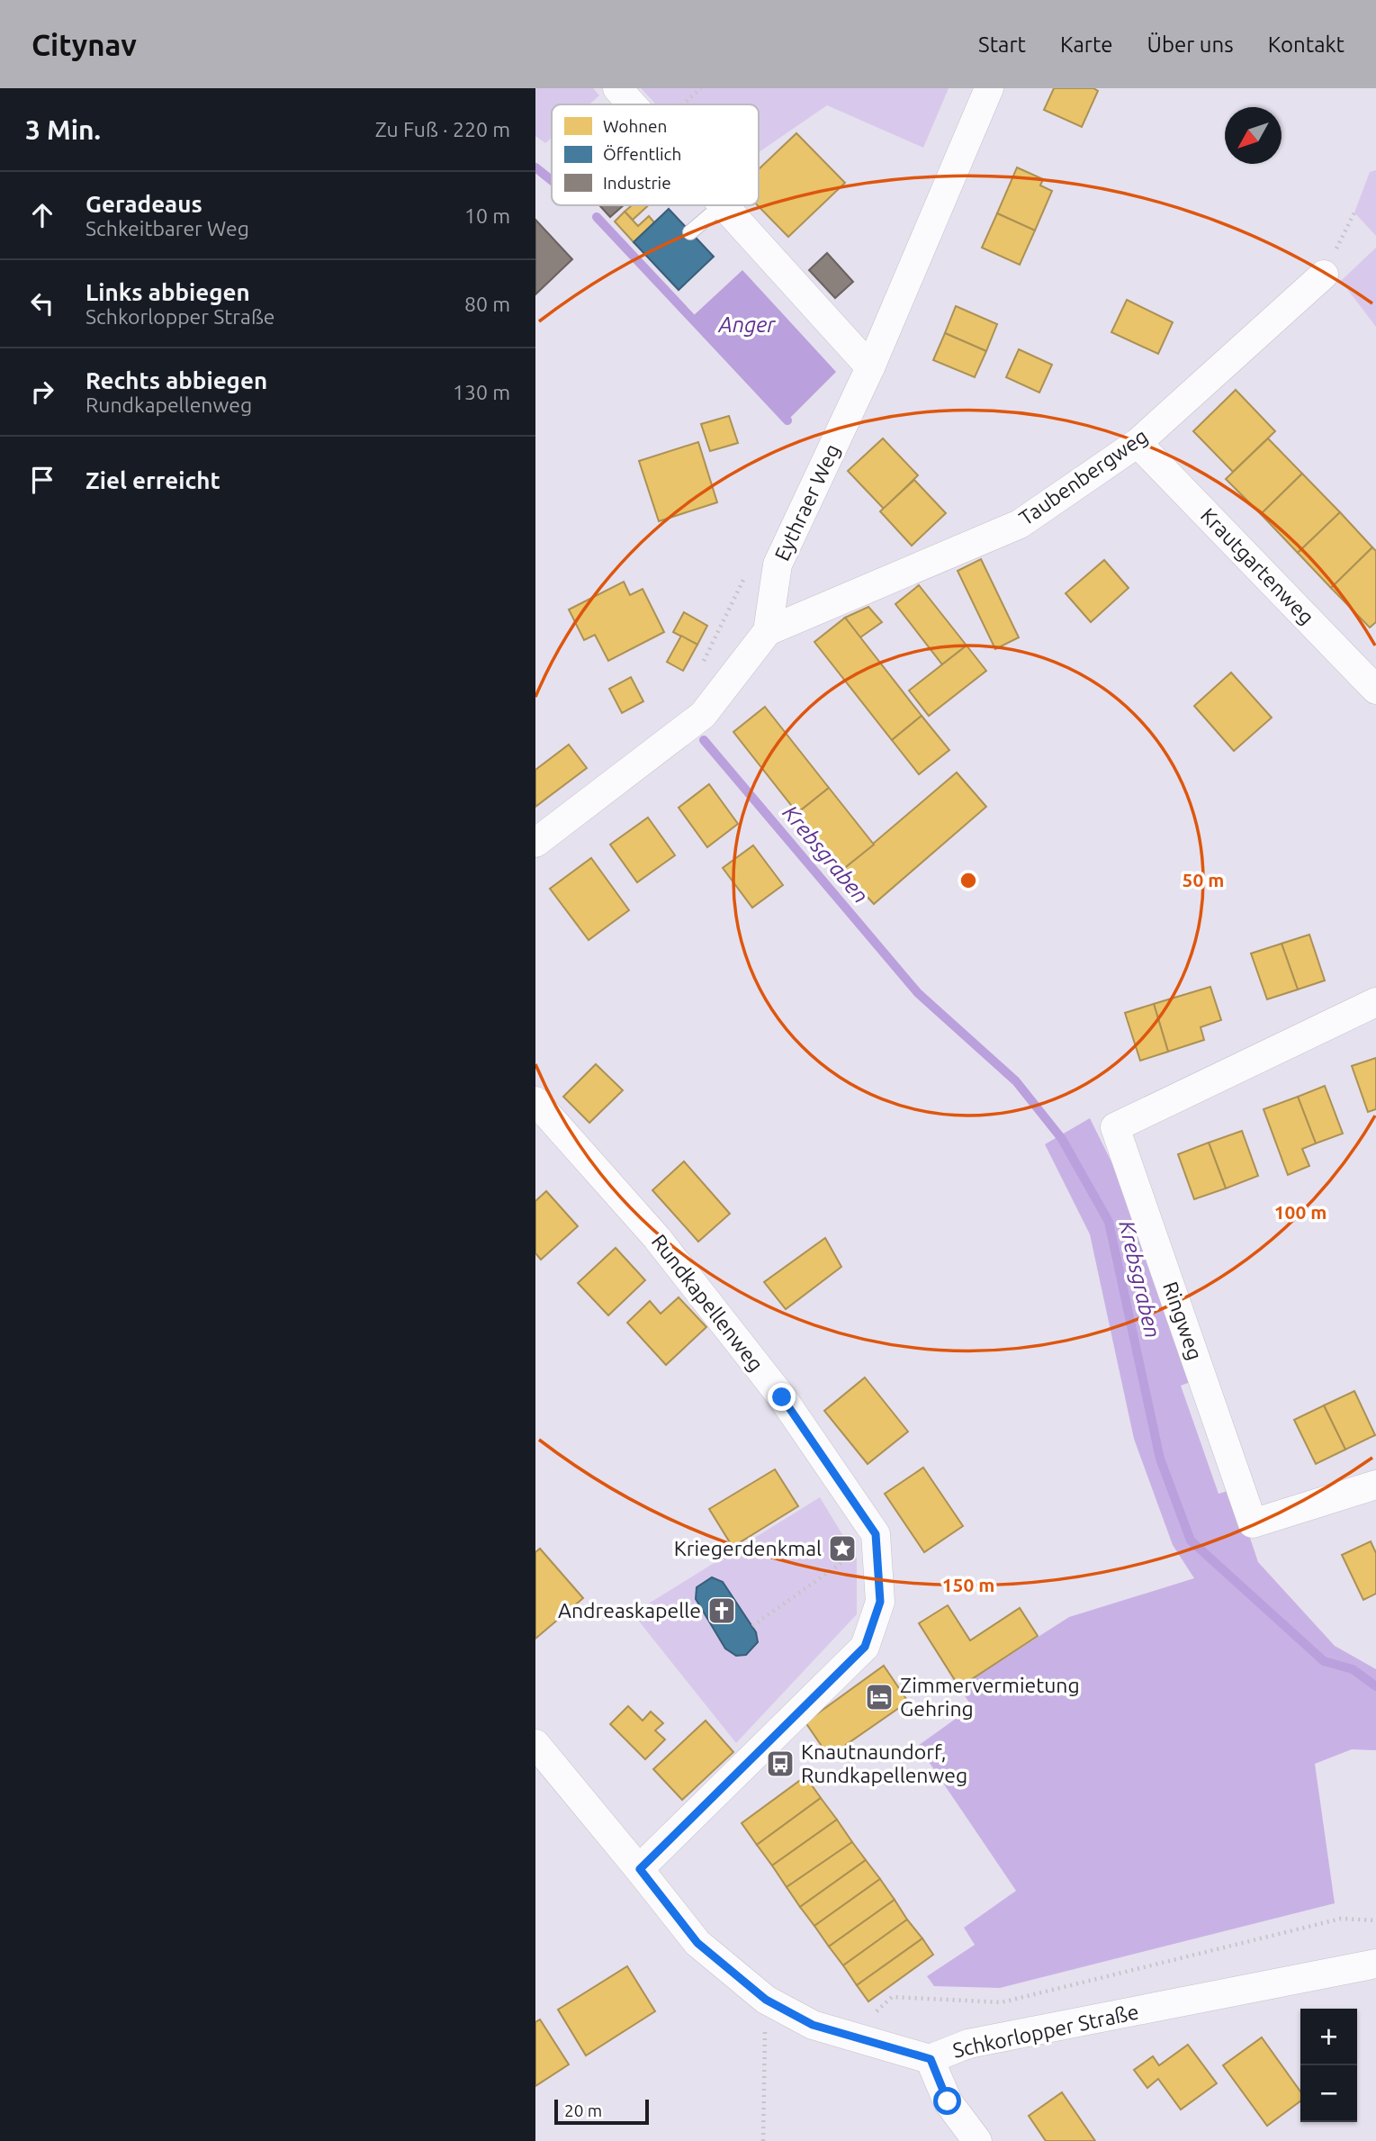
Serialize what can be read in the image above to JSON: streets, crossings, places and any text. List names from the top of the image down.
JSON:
{
  "streets": {
    "street": [
      "Taubenbergweg",
      "Eythraer Weg",
      "Krautgartenweg",
      "Rundkapellenweg",
      "Ringweg",
      "Schkorlopper Straße"
    ]
  },
  "crossings": [
    ["Taubenbergweg", "Eythraer Weg"],
    ["Taubenbergweg", "Krautgartenweg"],
    ["Rundkapellenweg", "Schkorlopper Straße"]
  ],
  "water": ["Anger", "Krebsgraben"],
  "places": {
    "place": ["Kriegerdenkmal"],
    "church": ["Andreaskapelle"],
    "hotel": ["Zimmervermietung Gehring"],
    "bus stop": ["Knautnaundorf, Rundkapellenweg"]
  },
  "legend": ["Wohnen", "Öffentlich", "Industrie"],
  "scale_bar": "20 m",
  "north": "bottom left",
  "page": {
    "header": "Citynav",
    "nav": [
      "Start",
      "Karte",
      "Über uns",
      "Kontakt"
    ],
    "heading": ["3 Min.", "Zu Fuß · 220 m"],
    "list": [
      ["Geradeaus", "Schkeitbarer Weg", "10 m"],
      ["Links abbiegen", "Schkorlopper Straße", "80 m"],
      ["Rechts abbiegen", "Rundkapellenweg", "130 m"],
      "Ziel erreicht"
    ],
    "map_buttons": ["+", "−"],
    "scale": "20 m"
  },
  "rings": ["50 m", "100 m", "150 m"]
}
